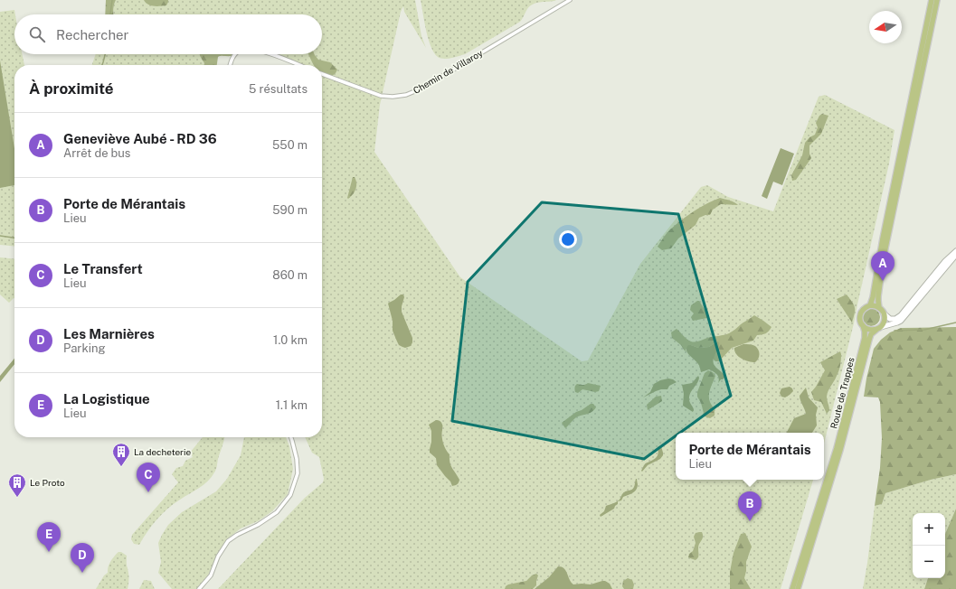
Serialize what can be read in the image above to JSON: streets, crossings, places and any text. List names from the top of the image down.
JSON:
{
  "streets": {
    "main road": ["Route de Trappes"],
    "street": ["Chemin de Villaroy"]
  },
  "places": {
    "building": ["La decheterie", "Le Proto"]
  },
  "north": "left",
  "page": {
    "search": "Rechercher",
    "heading": ["À proximité", "5 résultats"],
    "list": [
      {
        "mark": "A",
        "name": "Geneviève Aubé - RD 36",
        "note": "Arrêt de bus",
        "value": "550 m"
      },
      {
        "mark": "B",
        "name": "Porte de Mérantais",
        "note": "Lieu",
        "value": "590 m"
      },
      {
        "mark": "C",
        "name": "Le Transfert",
        "note": "Lieu",
        "value": "860 m"
      },
      {
        "mark": "D",
        "name": "Les Marnières",
        "note": "Parking",
        "value": "1.0 km"
      },
      {
        "mark": "E",
        "name": "La Logistique",
        "note": "Lieu",
        "value": "1.1 km"
      }
    ],
    "pins": [
      "A",
      "C",
      "B",
      "E",
      "D"
    ],
    "popup": ["Porte de Mérantais", "Lieu"],
    "map_buttons": ["+", "−"]
  }
}
